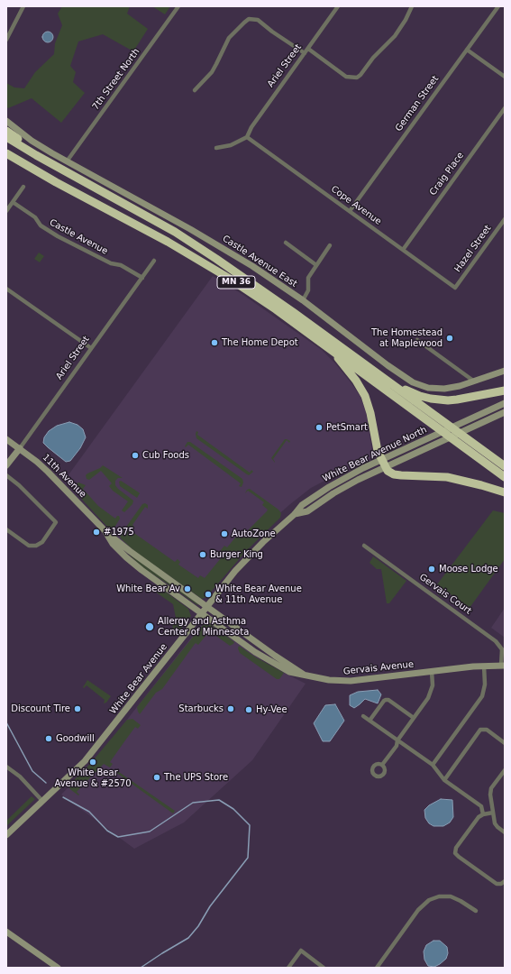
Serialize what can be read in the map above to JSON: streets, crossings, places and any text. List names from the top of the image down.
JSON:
{
  "streets": {
    "highway": ["MN 36"],
    "street": [
      "Ariel Street",
      "7th Street North",
      "German Street",
      "Craig Place",
      "Cope Avenue",
      "Castle Avenue",
      "Hazel Street",
      "Castle Avenue East",
      "White Bear Avenue North",
      "11th Avenue",
      "Gervais Court",
      "Gervais Avenue",
      "White Bear Avenue"
    ]
  },
  "crossings": [
    ["Ariel Street", "Cope Avenue"],
    ["Ariel Street", "Castle Avenue"],
    ["Ariel Street", "11th Avenue"],
    ["7th Street North", "Castle Avenue East"],
    ["German Street", "Cope Avenue"],
    ["Craig Place", "Cope Avenue"],
    ["Cope Avenue", "Hazel Street"],
    ["White Bear Avenue North", "White Bear Avenue"],
    ["11th Avenue", "Gervais Avenue"],
    ["11th Avenue", "White Bear Avenue"],
    ["Gervais Court", "Gervais Avenue"],
    ["Gervais Avenue", "White Bear Avenue"]
  ],
  "places": [
    "The Homestead at Maplewood",
    "The Home Depot",
    "PetSmart",
    "Cub Foods",
    "#1975",
    "AutoZone",
    "Burger King",
    "Moose Lodge",
    "White Bear Av",
    "White Bear Avenue & 11th Avenue",
    "Allergy and Asthma Center of Minnesota",
    "Discount Tire",
    "Starbucks",
    "Hy-Vee",
    "Goodwill",
    "White Bear Avenue & #2570",
    "The UPS Store"
  ]
}
